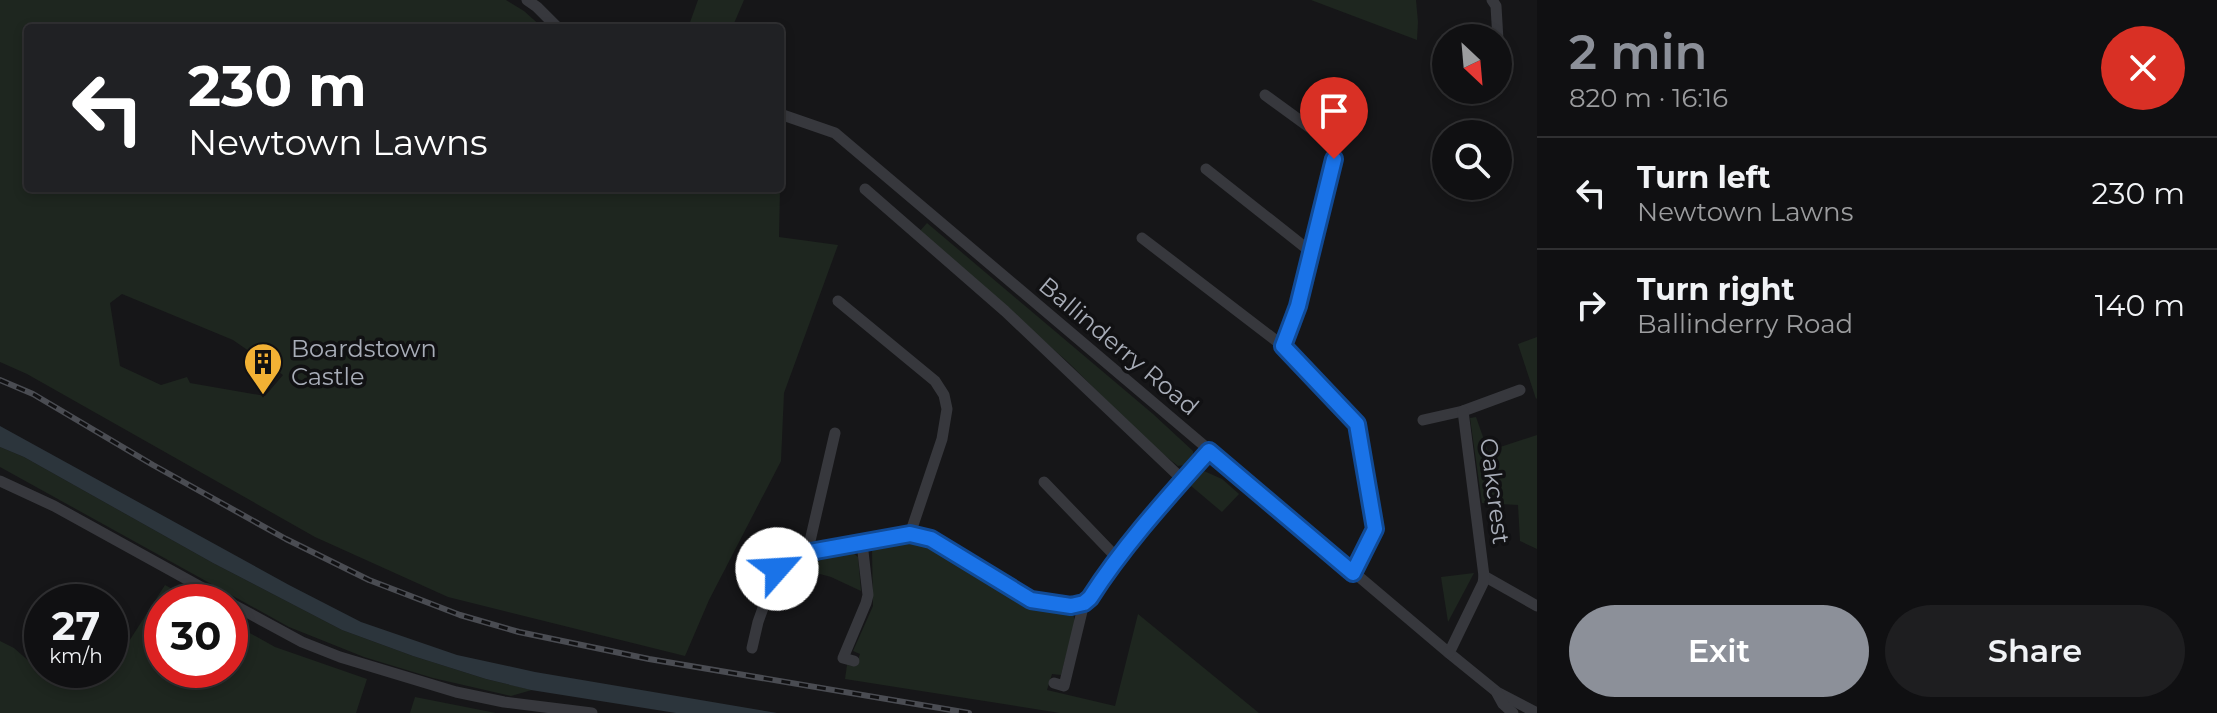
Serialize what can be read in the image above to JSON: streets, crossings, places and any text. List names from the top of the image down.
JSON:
{
  "streets": {
    "street": ["Ballinderry Road", "Oakcrest"]
  },
  "crossings": [
    ["Ballinderry Road", "Oakcrest"]
  ],
  "places": {
    "building": ["Boardstown Castle"]
  },
  "north": "bottom right",
  "page": {
    "heading": ["2 min", "820 m · 16:16"],
    "turn": ["230 m", "Newtown Lawns"],
    "list": [
      {
        "name": "Turn left",
        "note": "Newtown Lawns",
        "value": "230 m"
      },
      {
        "name": "Turn right",
        "note": "Ballinderry Road",
        "value": "140 m"
      }
    ],
    "speed": "27 km/h",
    "limit": "30",
    "buttons": ["Exit", "Share"]
  }
}
